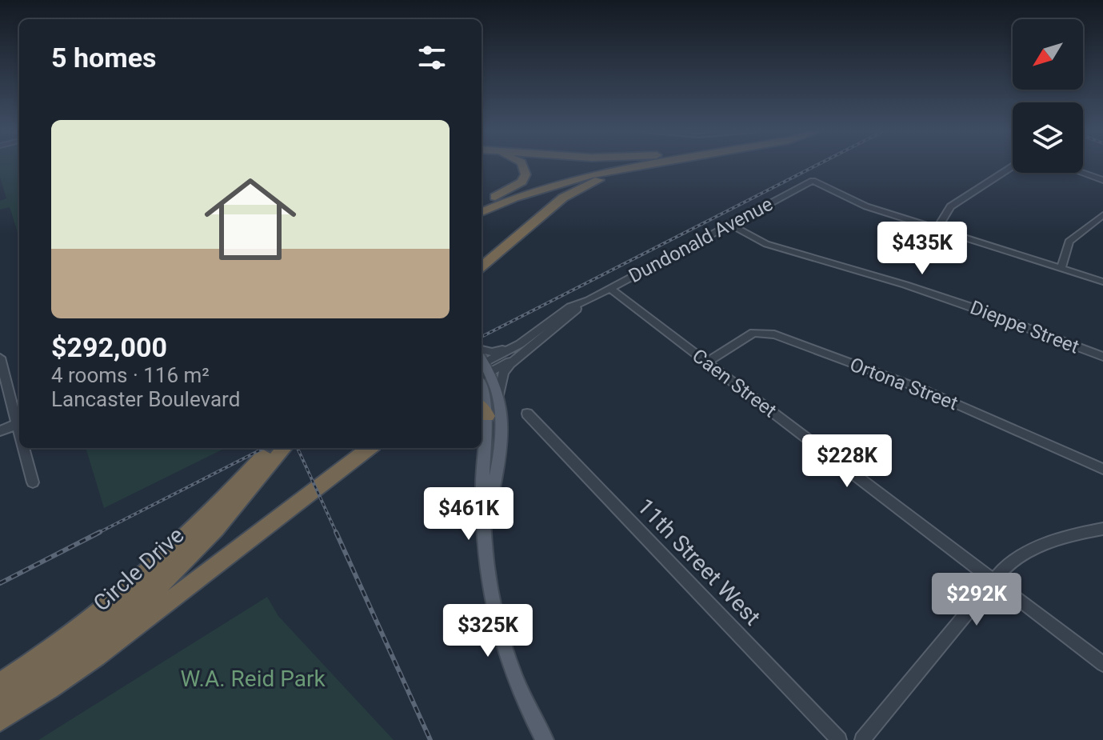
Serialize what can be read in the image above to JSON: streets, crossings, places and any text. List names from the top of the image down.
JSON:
{
  "streets": {
    "highway": ["Circle Drive"],
    "street": [
      "Dundonald Avenue",
      "Dieppe Street",
      "Caen Street",
      "Ortona Street",
      "11th Street West"
    ]
  },
  "crossings": [
    ["Dundonald Avenue", "Dieppe Street"],
    ["Dundonald Avenue", "Caen Street"],
    ["Caen Street", "Ortona Street"]
  ],
  "parks": ["W.A. Reid Park"],
  "north": "bottom left",
  "page": {
    "heading": "5 homes",
    "list": [
      {
        "name": "$292,000",
        "note": "4 rooms · 116 m² · Lancaster Boulevard"
      }
    ],
    "price": [
      "$435K",
      "$228K",
      "$461K",
      "$292K",
      "$325K"
    ]
  }
}
